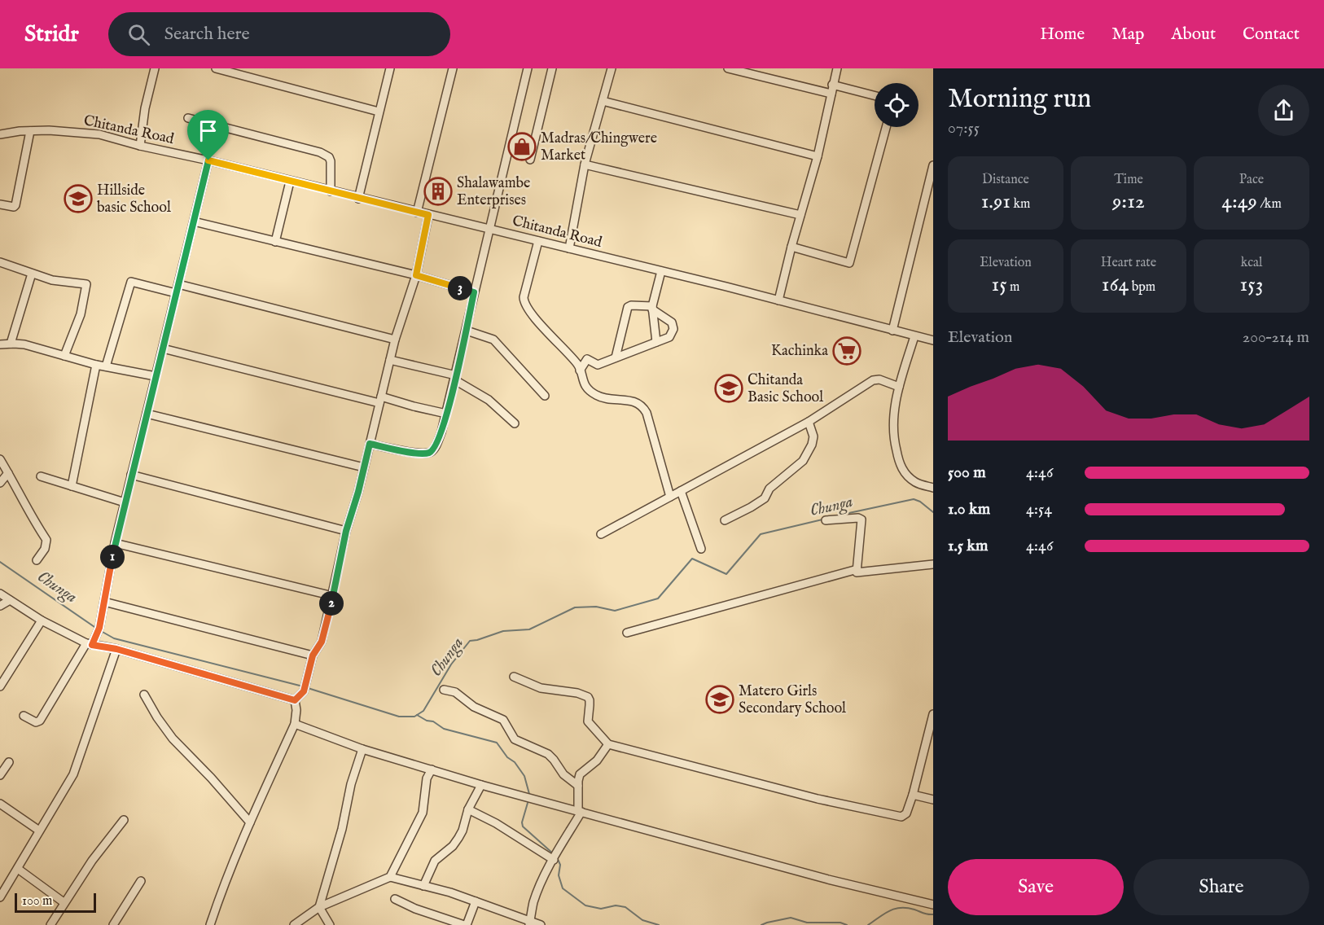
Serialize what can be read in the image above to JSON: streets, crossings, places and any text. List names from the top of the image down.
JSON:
{
  "streets": {
    "street": ["Chitanda Road"]
  },
  "water": ["Chunga"],
  "places": {
    "shop": ["Madras/Chingwere Market"],
    "building": ["Shalawambe Enterprises"],
    "school or university": ["Hillside basic School", "Chitanda Basic School", "Matero Girls Secondary School"],
    "supermarket": ["Kachinka"]
  },
  "scale_bar": "100 m",
  "page": {
    "header": "Stridr",
    "search": "Search here",
    "nav": [
      "Home",
      "Map",
      "About",
      "Contact"
    ],
    "heading": ["Morning run", "07:55"],
    "stats": [
      ["Distance", "1.91 km"],
      ["Time", "9:12"],
      ["Pace", "4:49 /km"],
      ["Elevation", "15 m"],
      ["Heart rate", "164 bpm"],
      ["kcal", "153"]
    ],
    "pins": ["3", "1", "2"],
    "chart": ["Elevation", "200–214 m"],
    "list": [
      {
        "name": "500 m",
        "note": "4:46"
      },
      {
        "name": "1.0 km",
        "note": "4:54"
      },
      {
        "name": "1.5 km",
        "note": "4:46"
      }
    ],
    "buttons": ["Save", "Share"],
    "scale": "100 m"
  }
}
